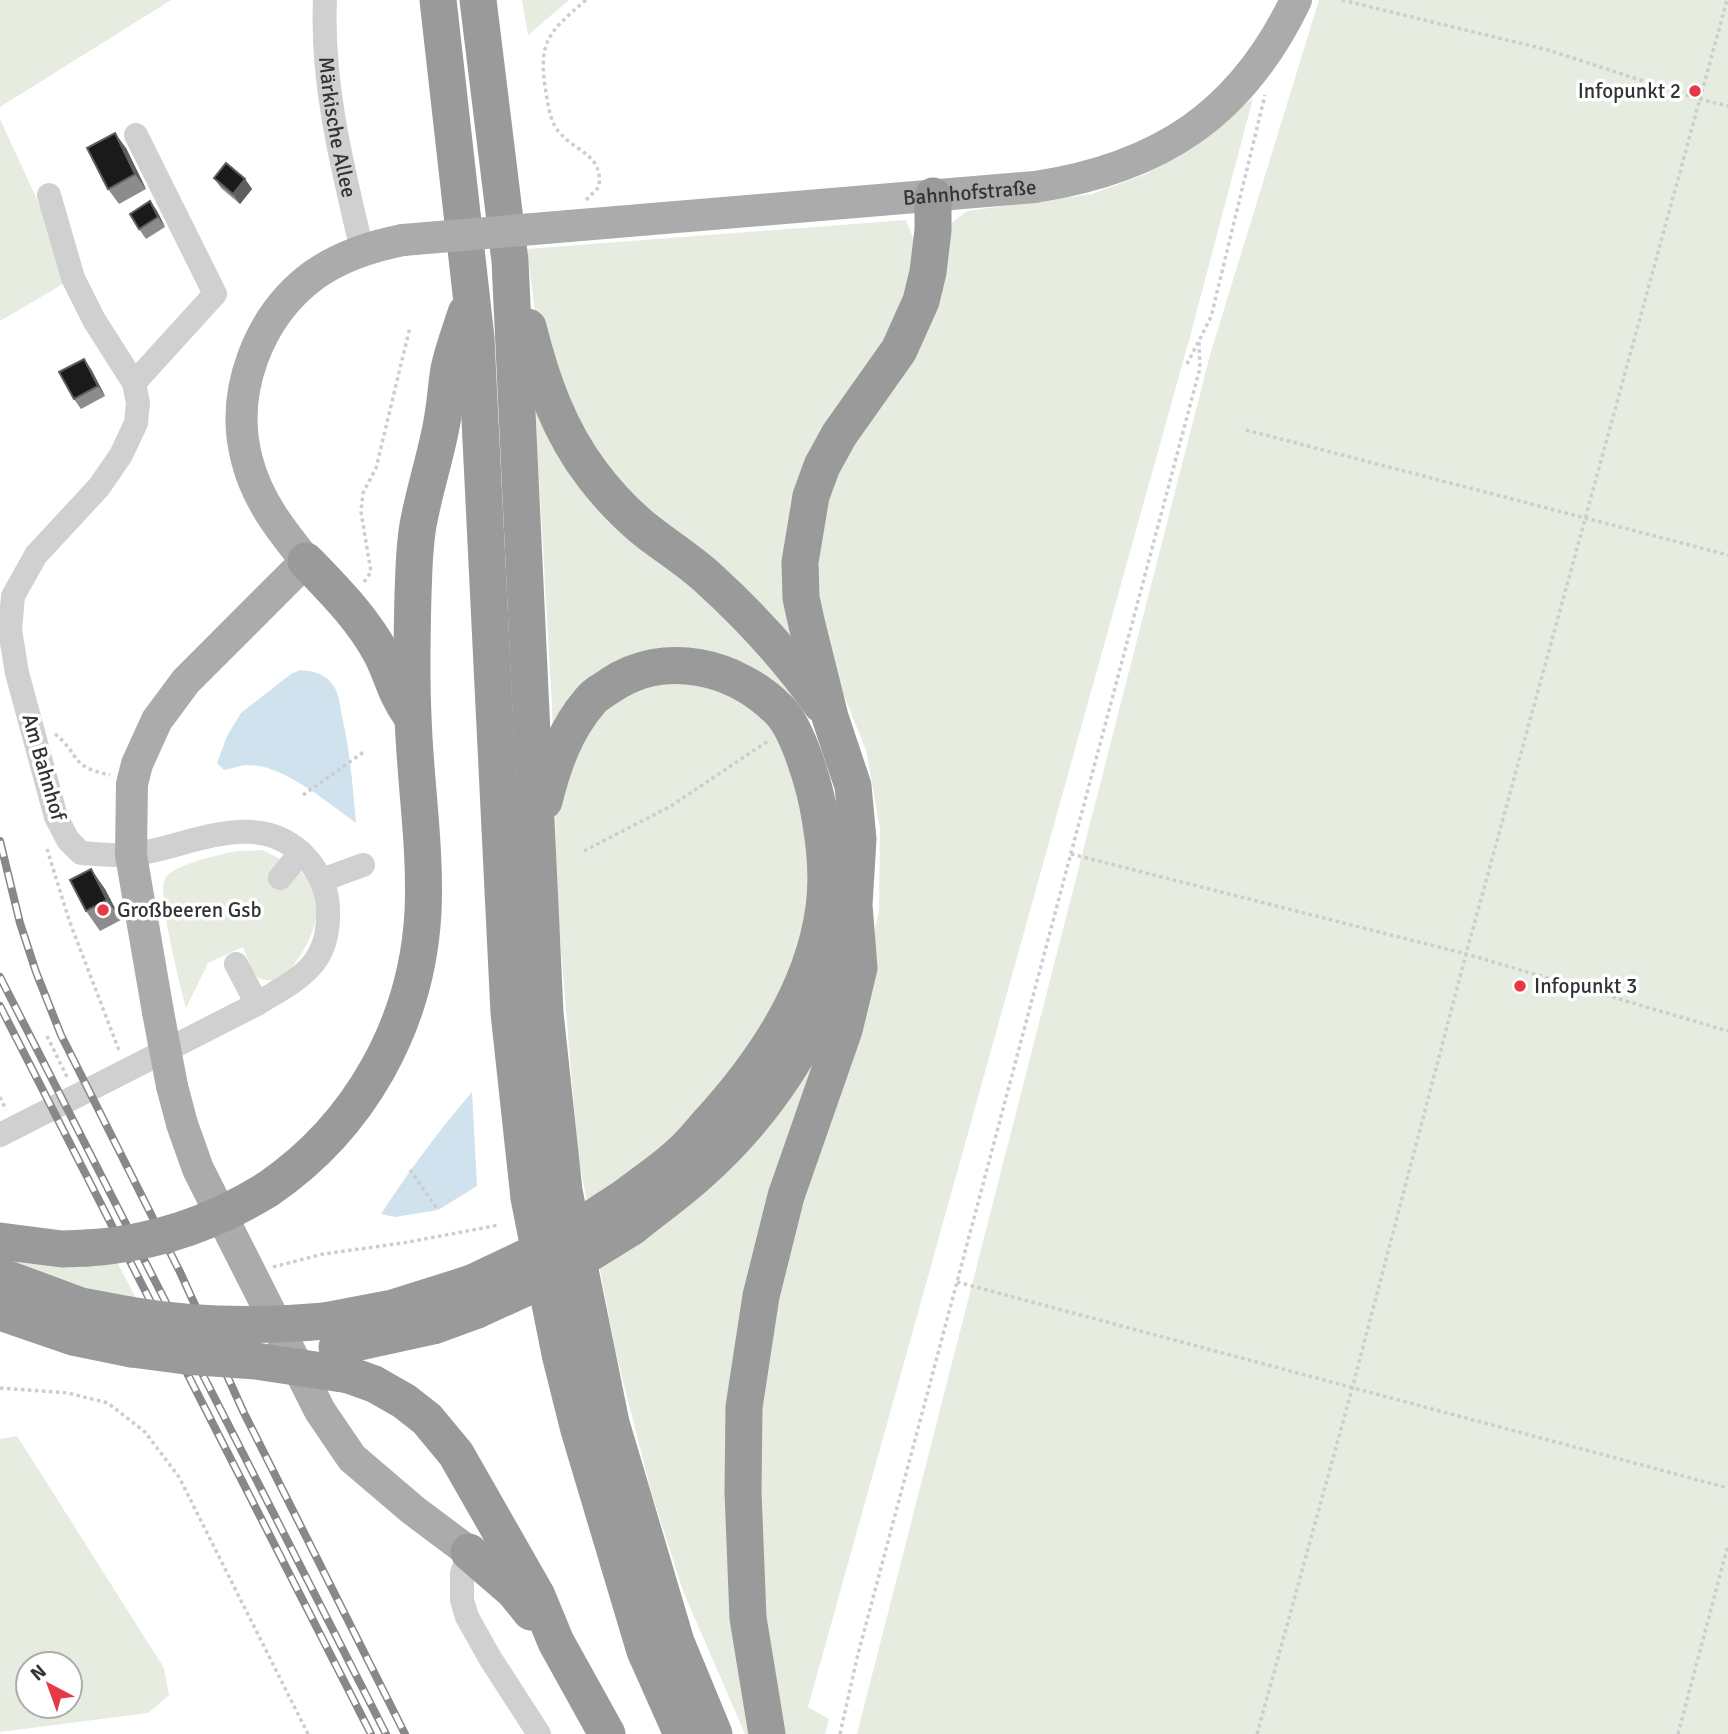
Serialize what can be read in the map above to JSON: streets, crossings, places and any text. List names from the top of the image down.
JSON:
{
  "streets": {
    "main road": ["Bahnhofstraße"],
    "street": ["Märkische Allee", "Am Bahnhof"]
  },
  "crossings": [
    ["Märkische Allee", "Bahnhofstraße"]
  ],
  "places": ["Infopunkt 2", "Großbeeren Gsb", "Infopunkt 3"],
  "north": "top left"
}
